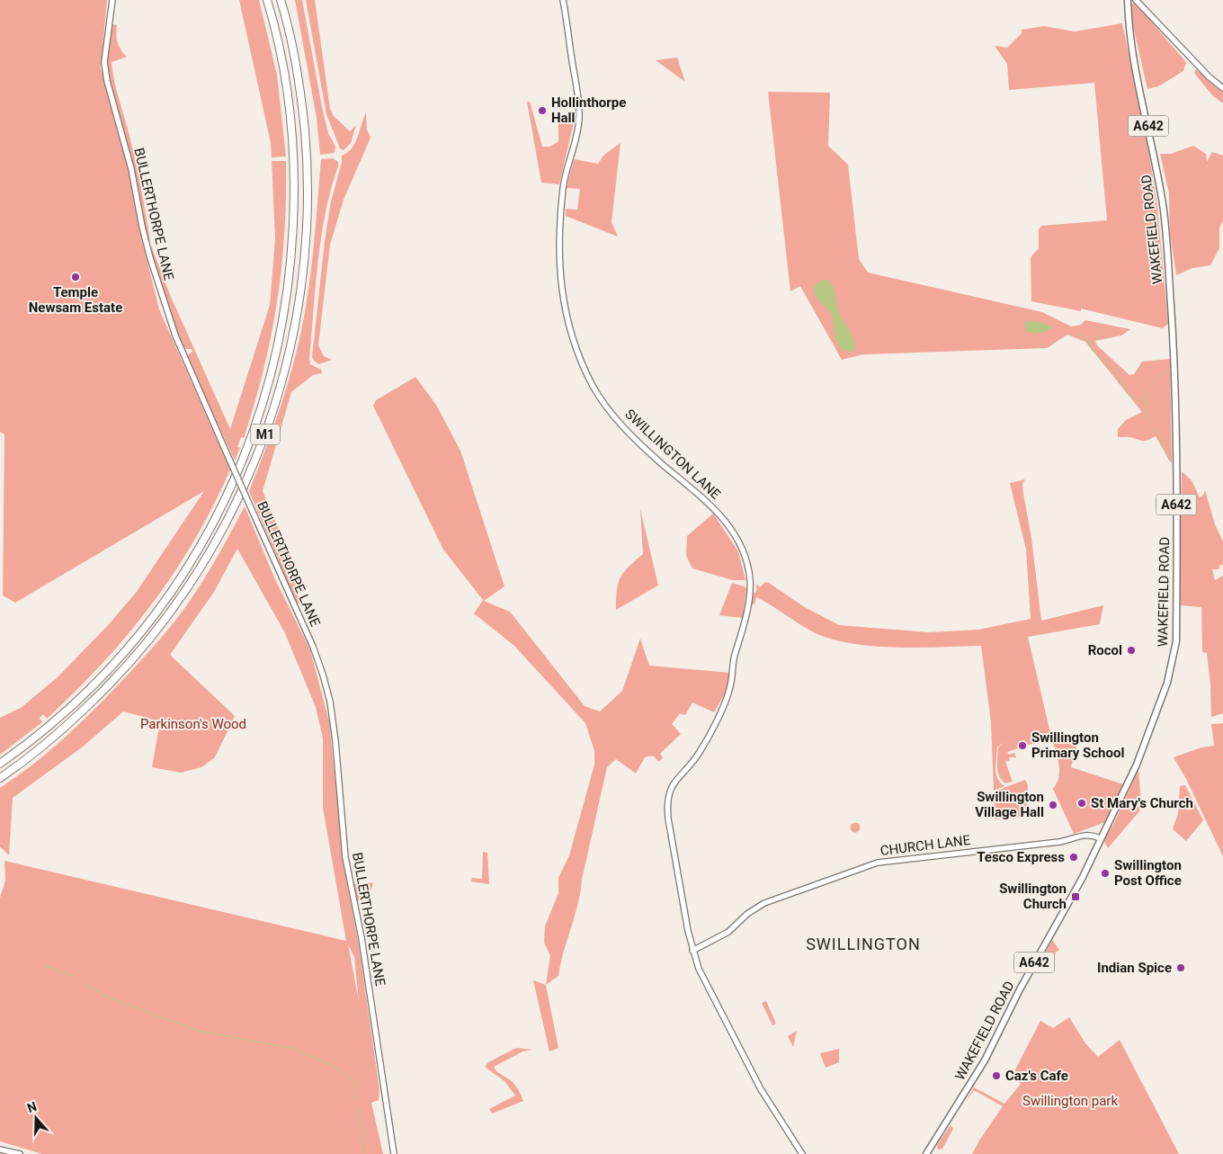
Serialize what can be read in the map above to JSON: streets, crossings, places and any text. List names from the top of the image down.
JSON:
{
  "streets": {
    "highway": ["M1"],
    "main road": ["A642", "WAKEFIELD ROAD"],
    "street": ["BULLERTHORPE LANE", "SWILLINGTON LANE", "CHURCH LANE"]
  },
  "crossings": [
    ["WAKEFIELD ROAD", "CHURCH LANE"],
    ["SWILLINGTON LANE", "CHURCH LANE"]
  ],
  "districts": ["SWILLINGTON"],
  "parks": ["Parkinson's Wood", "Swillington park"],
  "places": {
    "other": [
      "Hollinthorpe Hall",
      "Temple Newsam Estate",
      "Rocol",
      "Swillington Primary School",
      "St Mary's Church",
      "Swillington Village Hall",
      "Tesco Express",
      "Swillington Post Office",
      "Indian Spice",
      "Caz's Cafe"
    ],
    "transit": ["Swillington Church"]
  },
  "north": "top"
}
